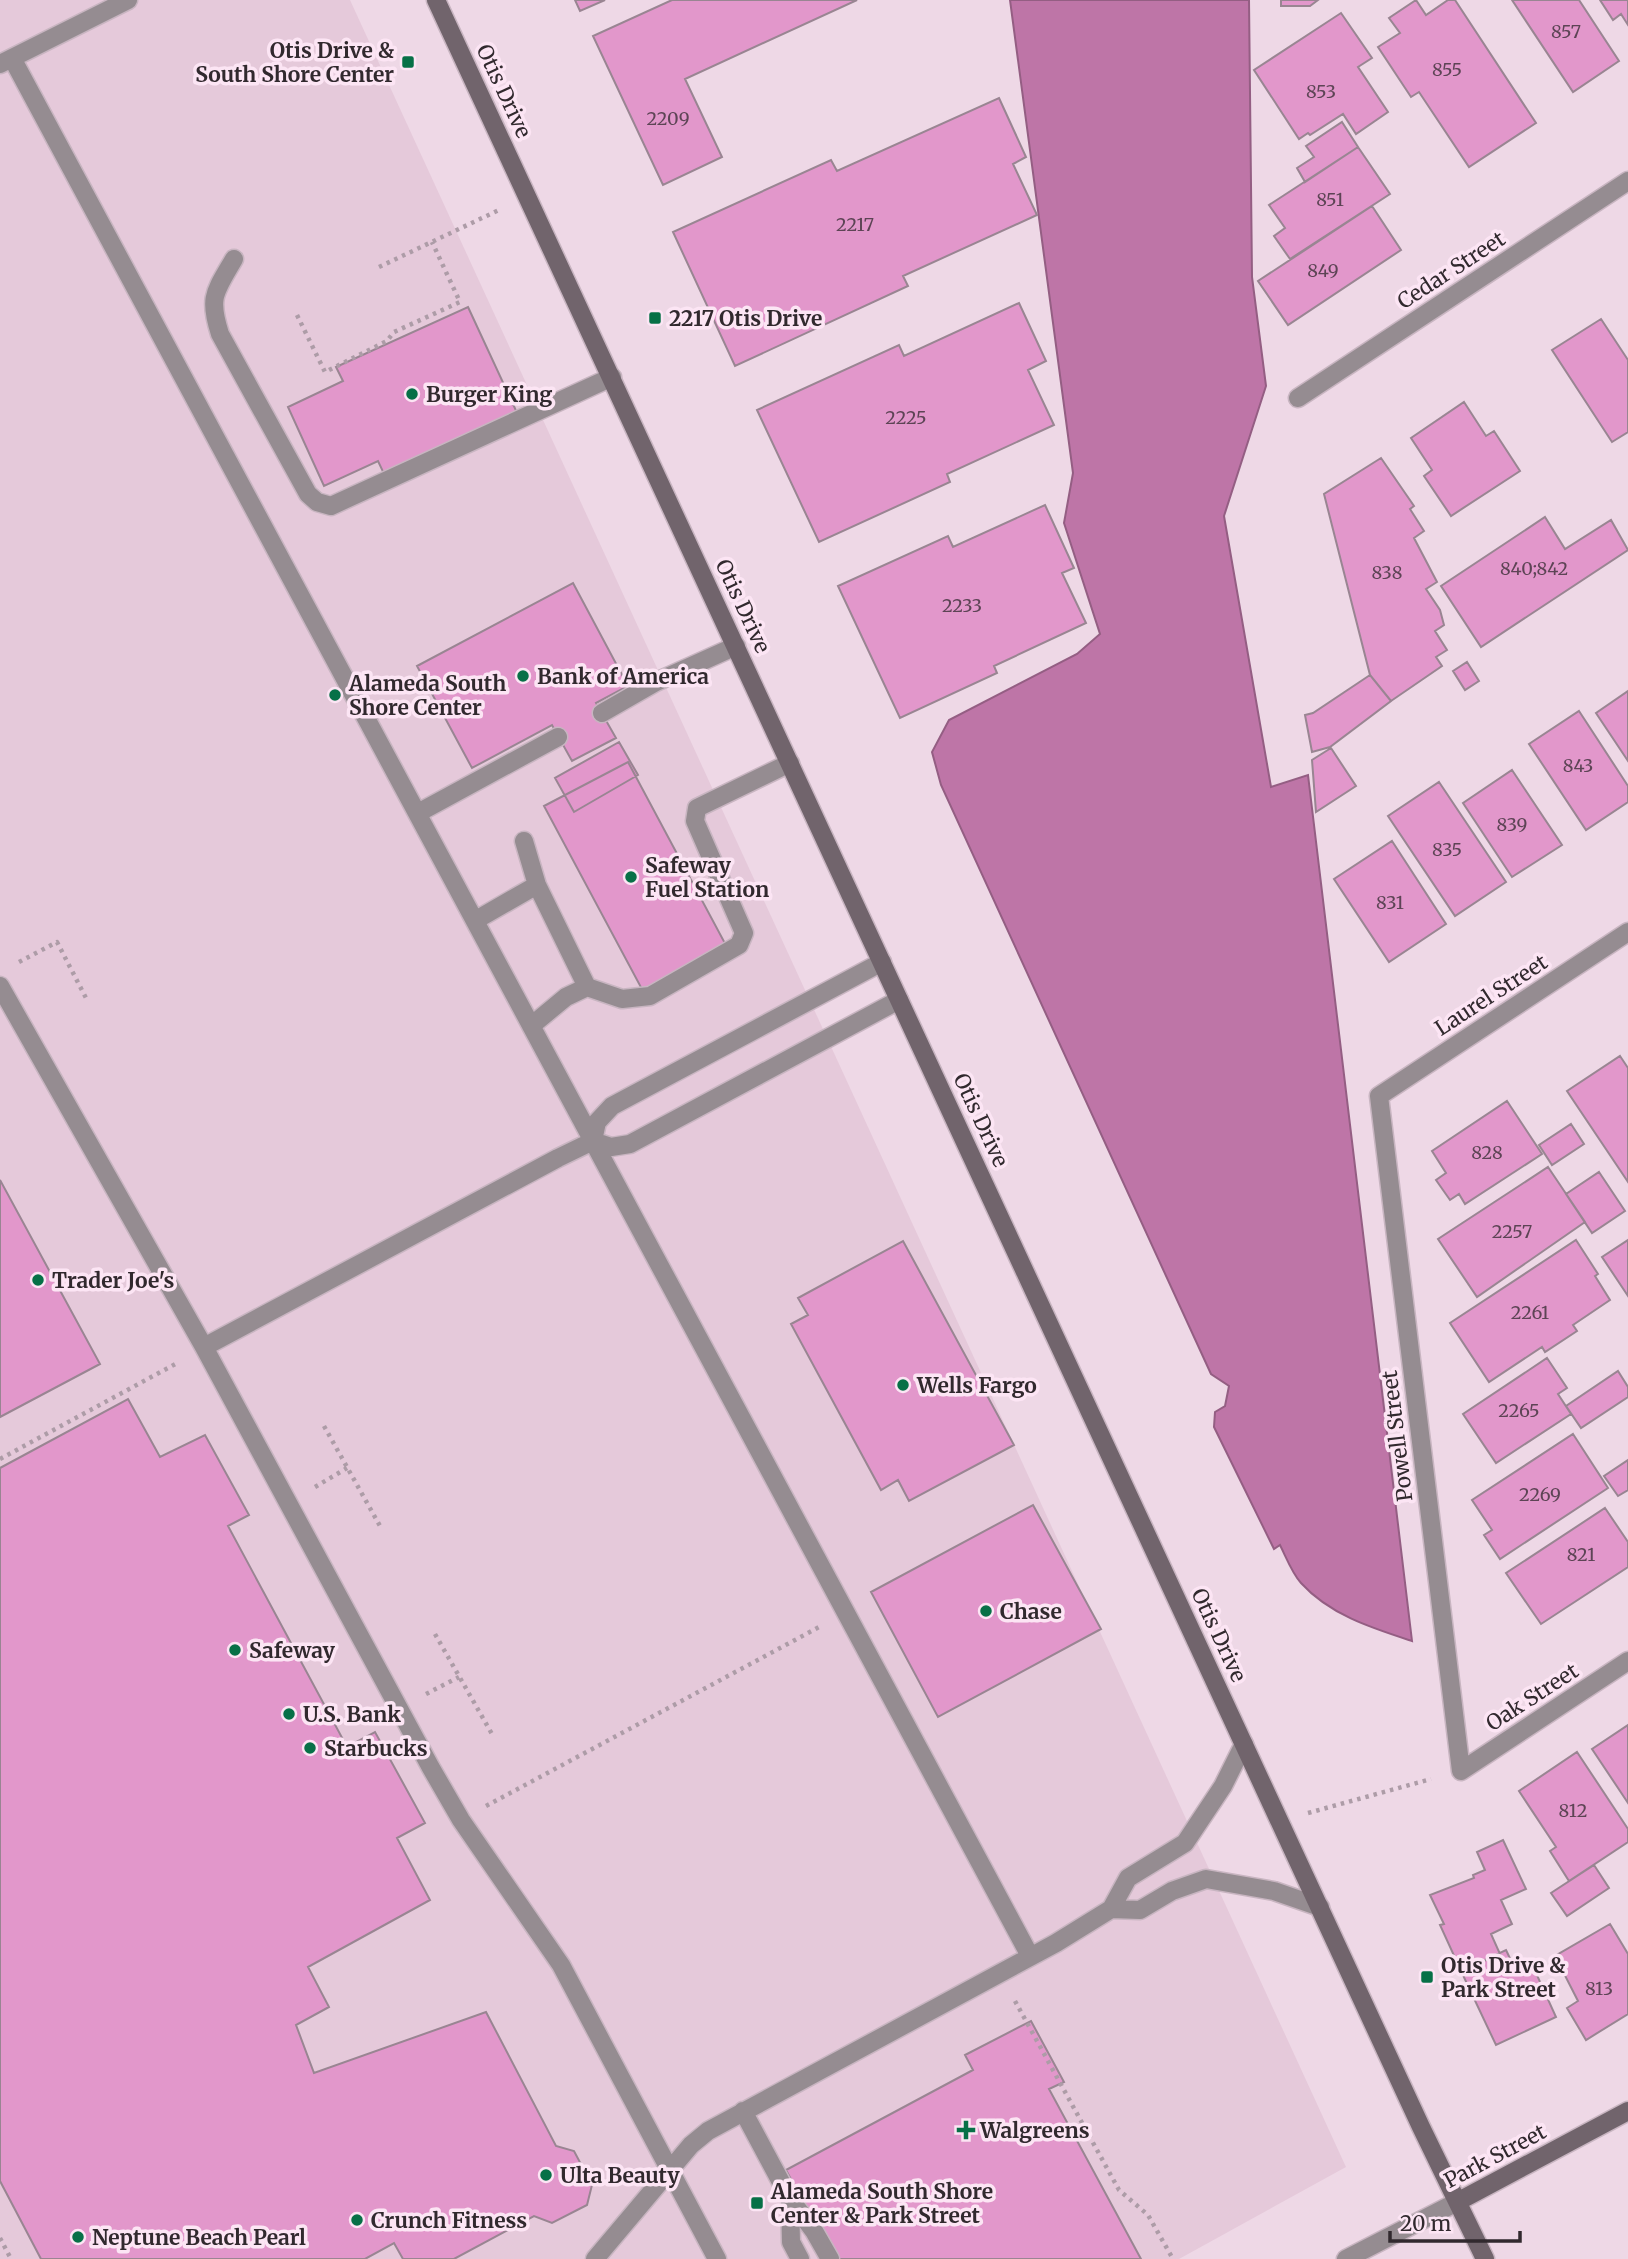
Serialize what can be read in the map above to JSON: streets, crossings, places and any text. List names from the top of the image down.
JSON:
{
  "streets": {
    "main road": ["Otis Drive", "Park Street"],
    "street": [
      "Cedar Street",
      "Laurel Street",
      "Powell Street",
      "Oak Street"
    ]
  },
  "crossings": [
    ["Otis Drive", "Park Street"],
    ["Laurel Street", "Powell Street"],
    ["Powell Street", "Oak Street"]
  ],
  "places": {
    "transit": [
      "Otis Drive & South Shore Center",
      "2217 Otis Drive",
      "Otis Drive & Park Street",
      "Alameda South Shore Center & Park Street"
    ],
    "other": [
      "Burger King",
      "Bank of America",
      "Alameda South Shore Center",
      "Safeway Fuel Station",
      "Trader Joe's",
      "Wells Fargo",
      "Chase",
      "Safeway",
      "U.S. Bank",
      "Starbucks",
      "Ulta Beauty",
      "Crunch Fitness",
      "Neptune Beach Pearl"
    ],
    "health": ["Walgreens"]
  },
  "house_numbers": [
    "857",
    "855",
    "853",
    "2209",
    "851",
    "2217",
    "849",
    "2225",
    "840;842",
    "838",
    "2233",
    "843",
    "839",
    "835",
    "831",
    "828",
    "2257",
    "2261",
    "2265",
    "2269",
    "821",
    "812",
    "813"
  ],
  "scale_bar": "20 m"
}
